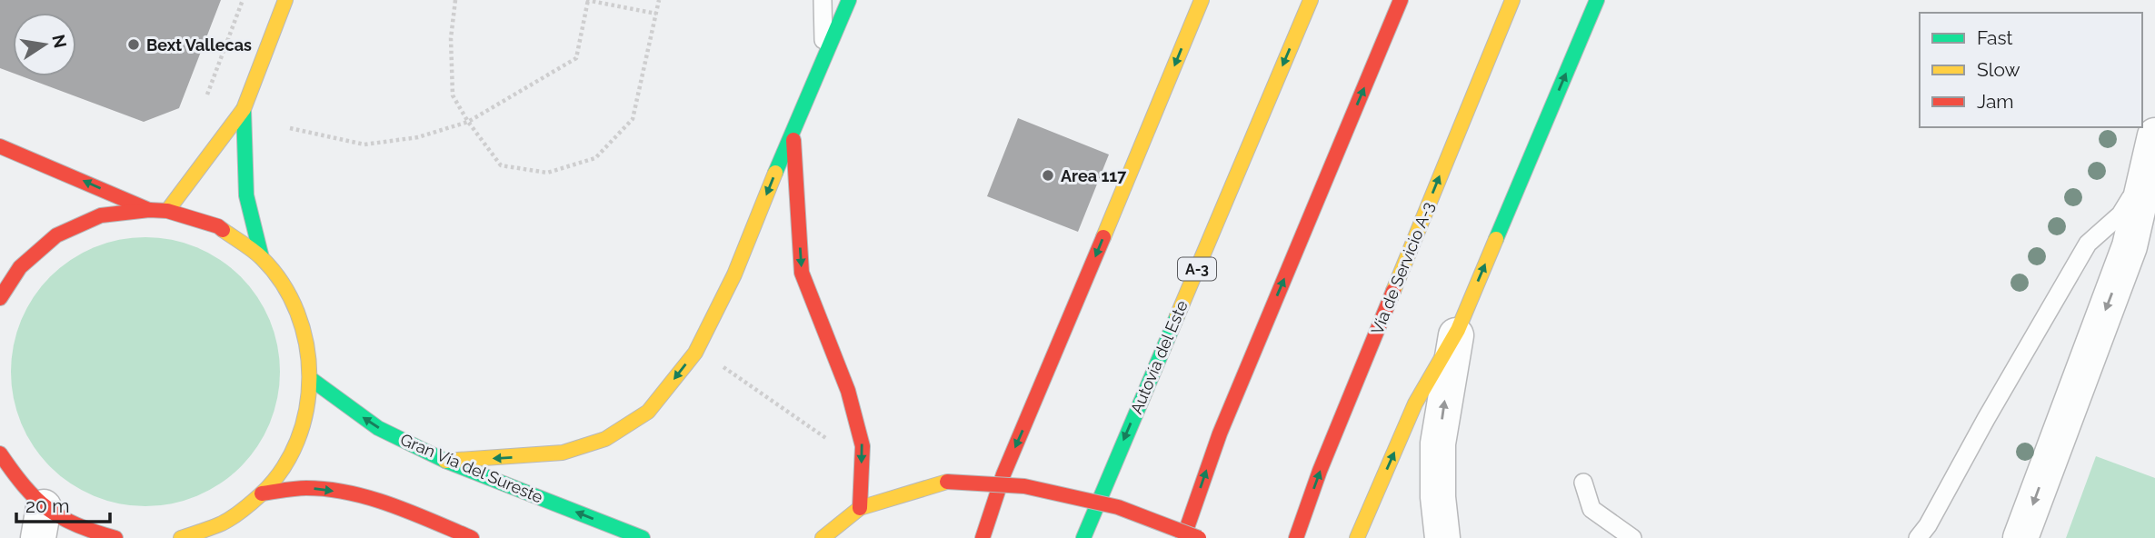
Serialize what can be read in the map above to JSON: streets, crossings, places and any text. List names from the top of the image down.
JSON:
{
  "streets": {
    "main road": [
      "Vía de Servicio A-3",
      "A-3",
      "Autovía del Este",
      "Gran Vía del Sureste"
    ]
  },
  "places": ["Bext Vallecas", "Area 117"],
  "legend": ["Fast", "Slow", "Jam"],
  "scale_bar": "20 m",
  "north": "right"
}
